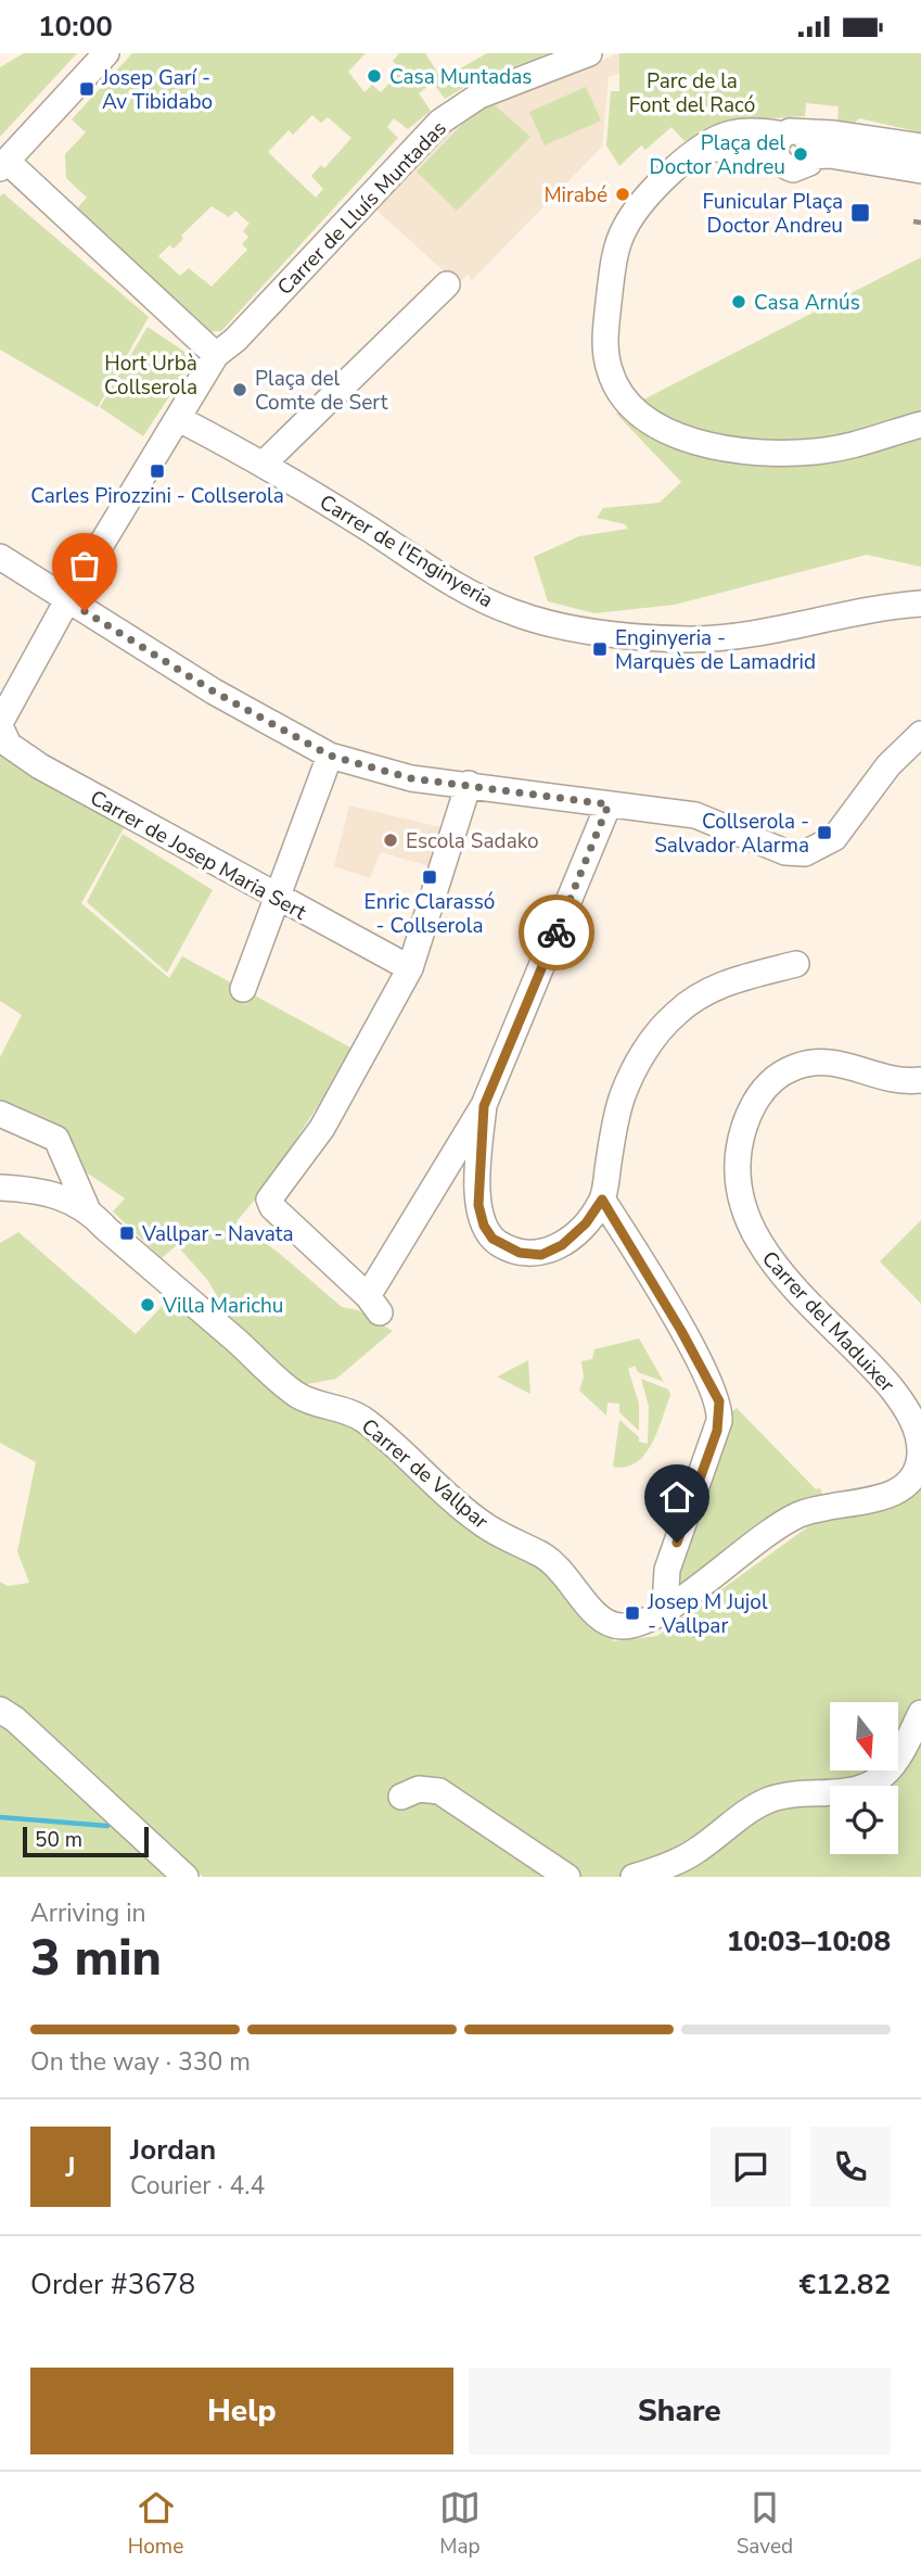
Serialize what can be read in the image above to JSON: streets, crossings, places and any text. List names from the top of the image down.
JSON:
{
  "streets": {
    "street": [
      "Carrer de Lluís Muntadas",
      "Carrer de l'Enginyeria",
      "Carrer de Josep Maria Sert",
      "Carrer del Maduixer",
      "Carrer de Vallpar"
    ]
  },
  "crossings": [
    ["Carrer de Lluís Muntadas", "Carrer de l'Enginyeria"],
    ["Carrer de Lluís Muntadas", "Carrer de Josep Maria Sert"],
    ["Carrer del Maduixer", "Carrer de Vallpar"]
  ],
  "parks": ["Parc de la Font del Racó", "Hort Urbà Collserola"],
  "places": {
    "other": [
      "Casa Muntadas",
      "Plaça del Doctor Andreu",
      "Mirabé",
      "Casa Arnús",
      "Plaça del Comte de Sert",
      "Escola Sadako",
      "Villa Marichu"
    ],
    "transit": [
      "Josep Garí - Av Tibidabo",
      "Funicular Plaça Doctor Andreu",
      "Carles Pirozzini - Collserola",
      "Enginyeria - Marquès de Lamadrid",
      "Collserola - Salvador Alarma",
      "Enric Clarassó - Collserola",
      "Vallpar - Navata",
      "Josep M Jujol - Vallpar"
    ]
  },
  "scale_bar": "50 m",
  "north": "bottom",
  "page": {
    "status": "10:00",
    "scale": "50 m",
    "heading": ["3 min", "Arriving in", "10:03–10:08"],
    "panel": [
      "Jordan",
      "Courier · 4.4",
      "Order #3678",
      "€12.82"
    ],
    "bar": "On the way · 330 m",
    "round": "J",
    "buttons": ["Help", "Share"],
    "tabs": ["Home", "Map", "Saved"]
  }
}
